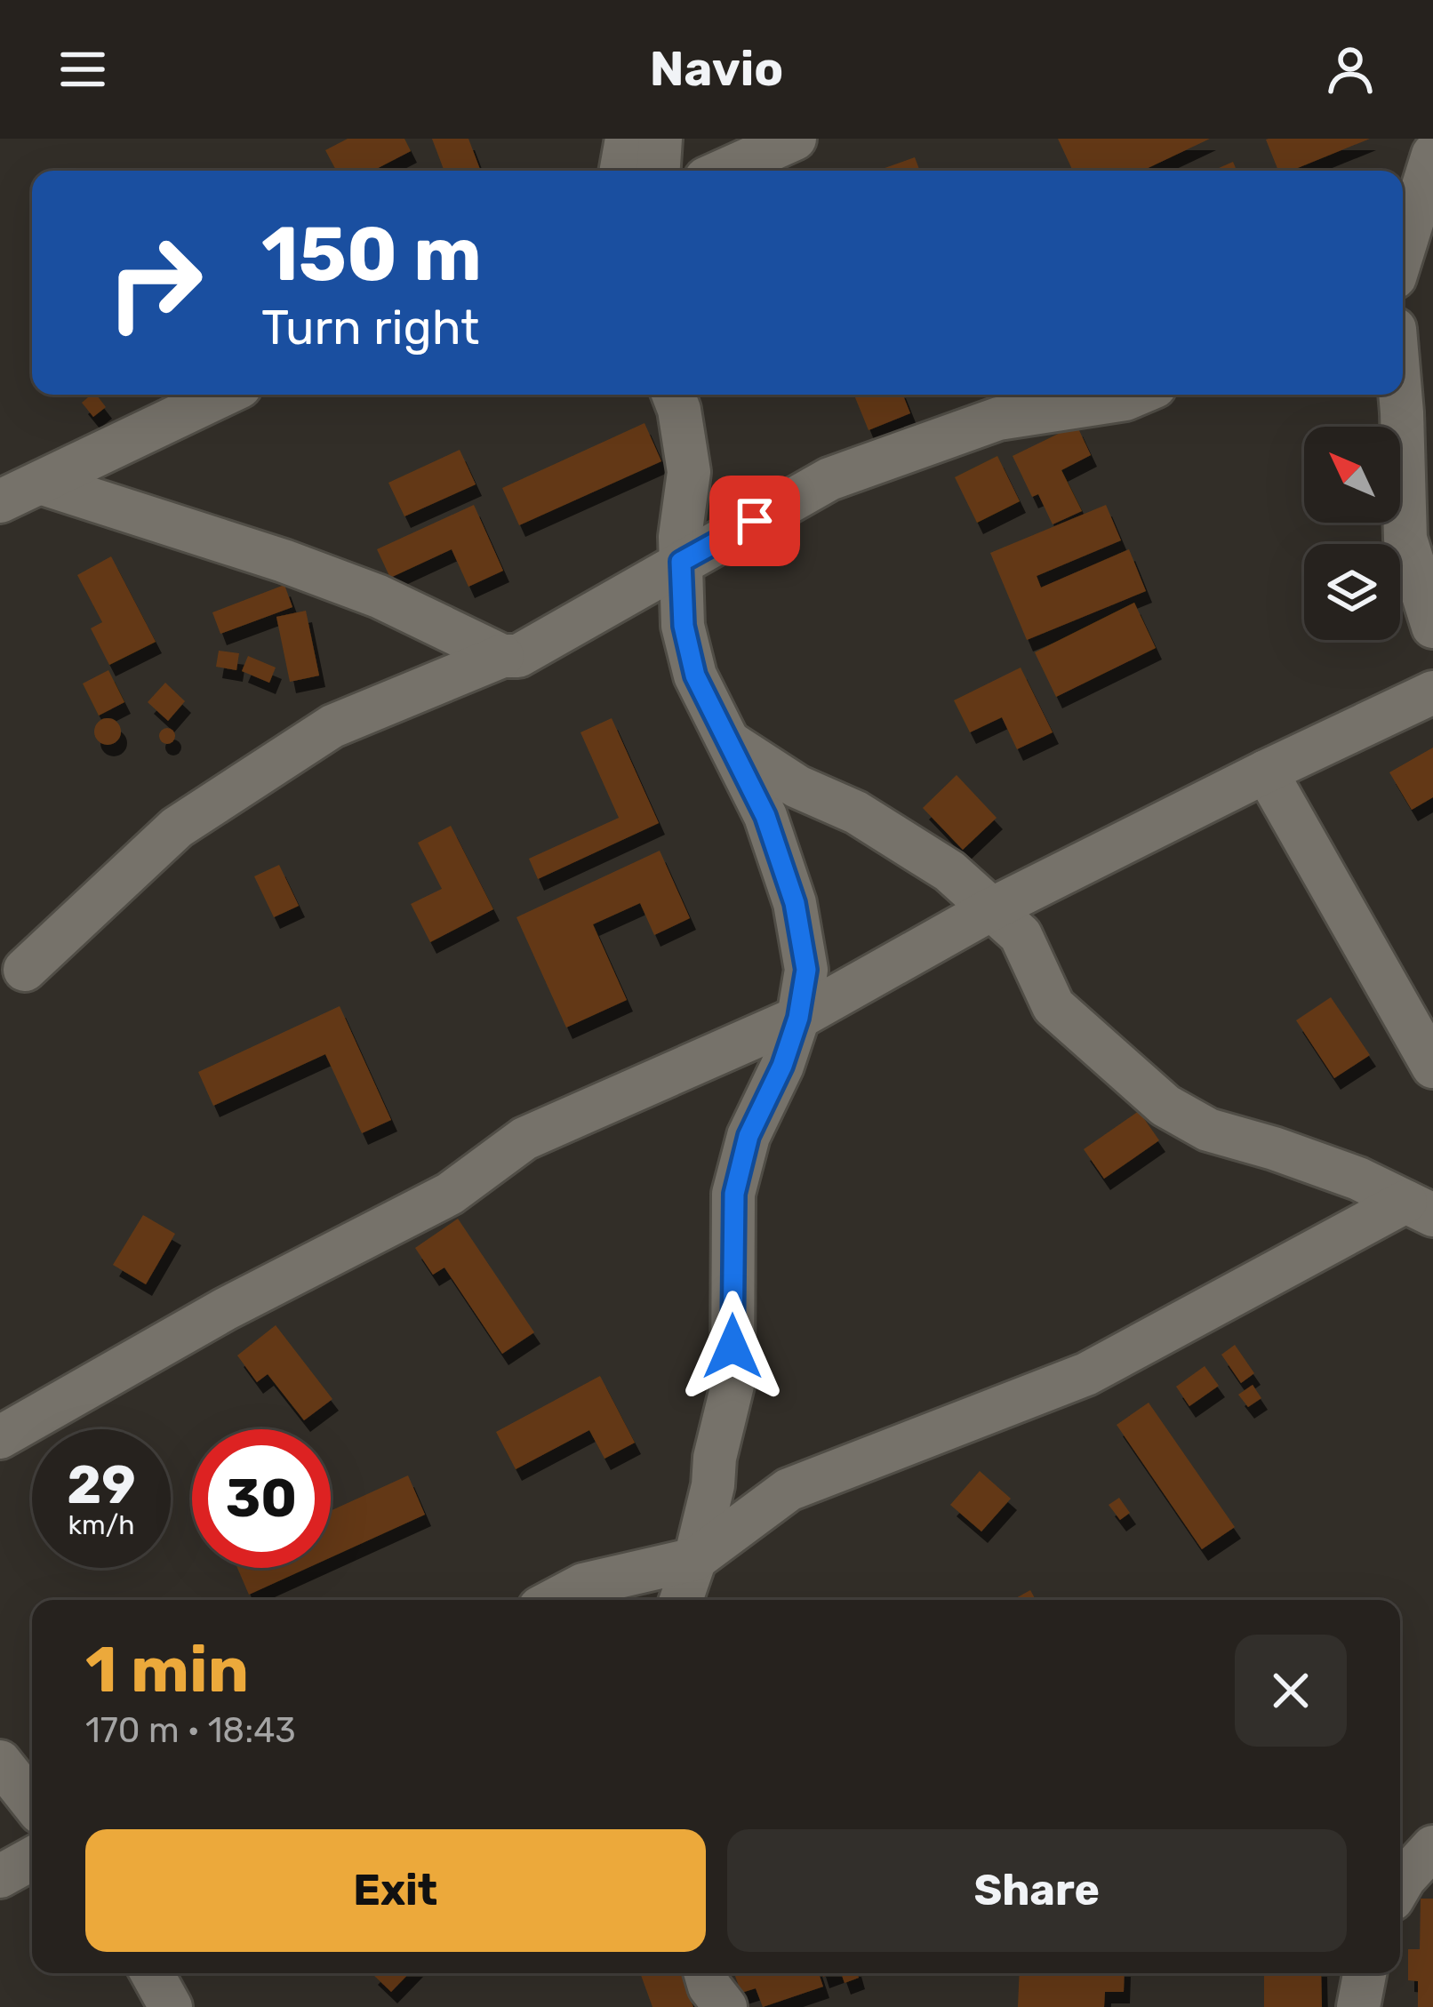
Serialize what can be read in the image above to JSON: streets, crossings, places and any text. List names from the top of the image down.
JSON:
{
  "north": "top left",
  "page": {
    "header": "Navio",
    "turn": ["150 m", "Turn right"],
    "speed": "29 km/h",
    "limit": "30",
    "heading": ["1 min", "170 m · 18:43"],
    "buttons": ["Exit", "Share"]
  }
}
